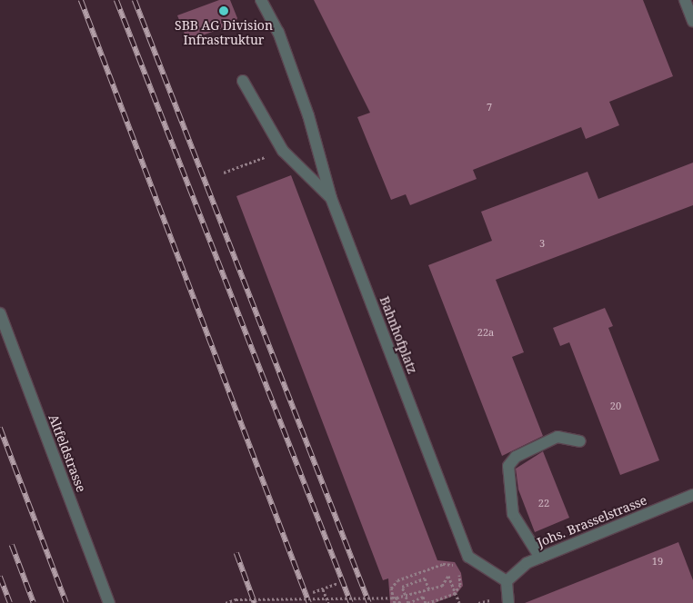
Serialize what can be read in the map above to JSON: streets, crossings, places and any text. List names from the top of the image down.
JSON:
{
  "streets": {
    "street": ["Bahnhofplatz", "Altfeldstrasse", "Johs. Brasselstrasse"]
  },
  "crossings": [
    ["Bahnhofplatz", "Johs. Brasselstrasse"]
  ],
  "places": ["SBB AG Division Infrastruktur"],
  "house_numbers": [
    "7",
    "3",
    "22a",
    "20",
    "22",
    "19"
  ]
}
